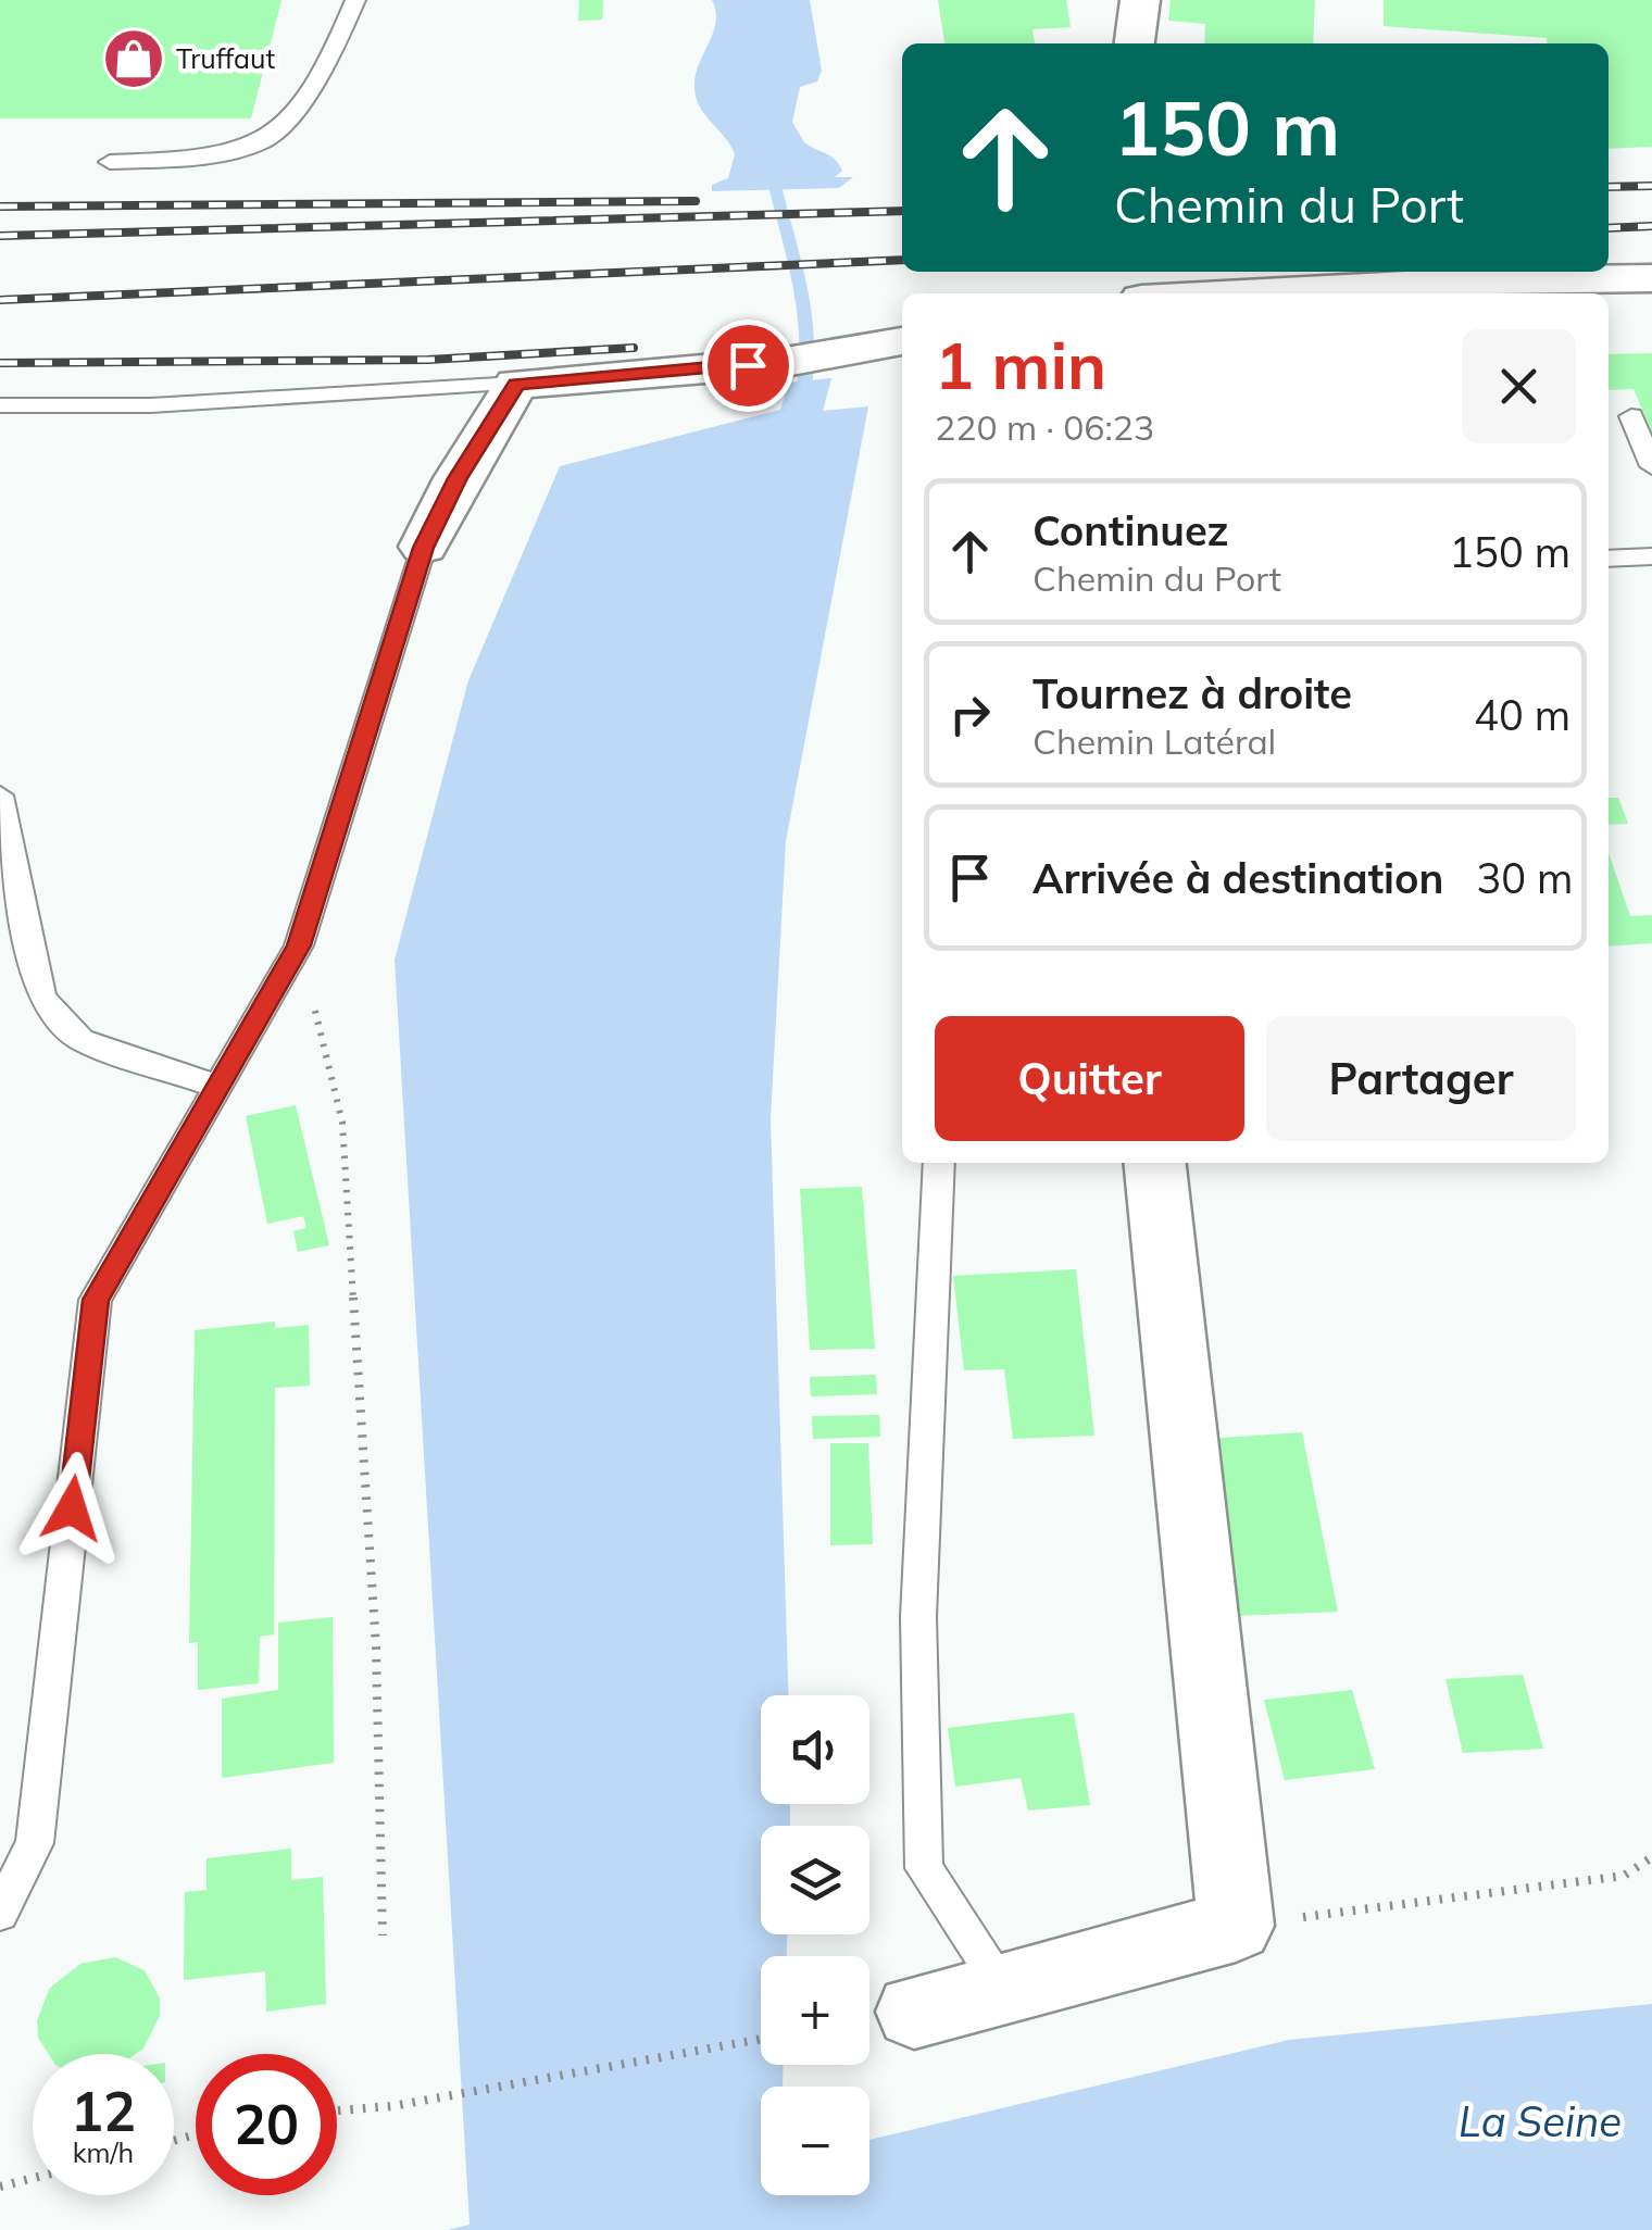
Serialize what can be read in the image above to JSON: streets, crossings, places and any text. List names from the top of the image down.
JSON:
{
  "water": ["La Seine"],
  "places": {
    "shop": ["Truffaut"]
  },
  "page": {
    "turn": ["150 m", "Chemin du Port"],
    "heading": ["1 min", "220 m · 06:23"],
    "list": [
      {
        "name": "Continuez",
        "note": "Chemin du Port",
        "value": "150 m"
      },
      {
        "name": "Tournez à droite",
        "note": "Chemin Latéral",
        "value": "40 m"
      },
      {
        "name": "Arrivée à destination",
        "value": "30 m"
      }
    ],
    "buttons": ["Quitter", "Partager"],
    "map_buttons": ["+", "−"],
    "speed": "12 km/h",
    "limit": "20"
  }
}
